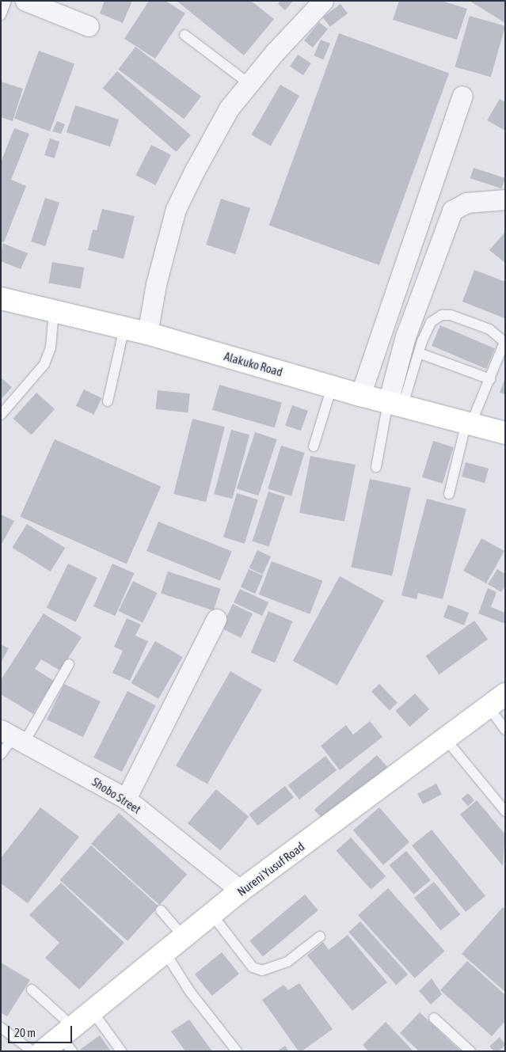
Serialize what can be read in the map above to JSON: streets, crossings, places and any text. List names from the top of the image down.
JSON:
{
  "streets": {
    "street": ["Alakuko Road", "Shobo Street", "Nureni Yusuf Road"]
  },
  "crossings": [
    ["Shobo Street", "Nureni Yusuf Road"]
  ],
  "scale_bar": "20 m"
}
